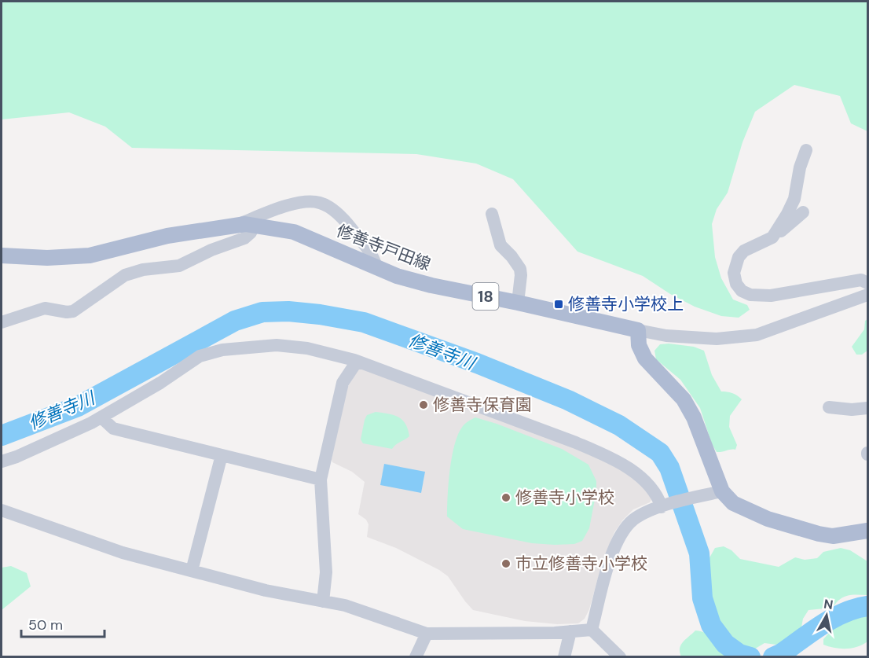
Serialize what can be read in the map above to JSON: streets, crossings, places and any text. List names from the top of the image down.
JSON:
{
  "streets": {
    "main road": ["修善寺戸田線", "18"]
  },
  "water": ["修善寺川"],
  "places": {
    "transit": ["修善寺小学校上"],
    "other": ["修善寺保育園", "修善寺小学校", "市立修善寺小学校"]
  },
  "scale_bar": "50 m",
  "north": "top"
}
